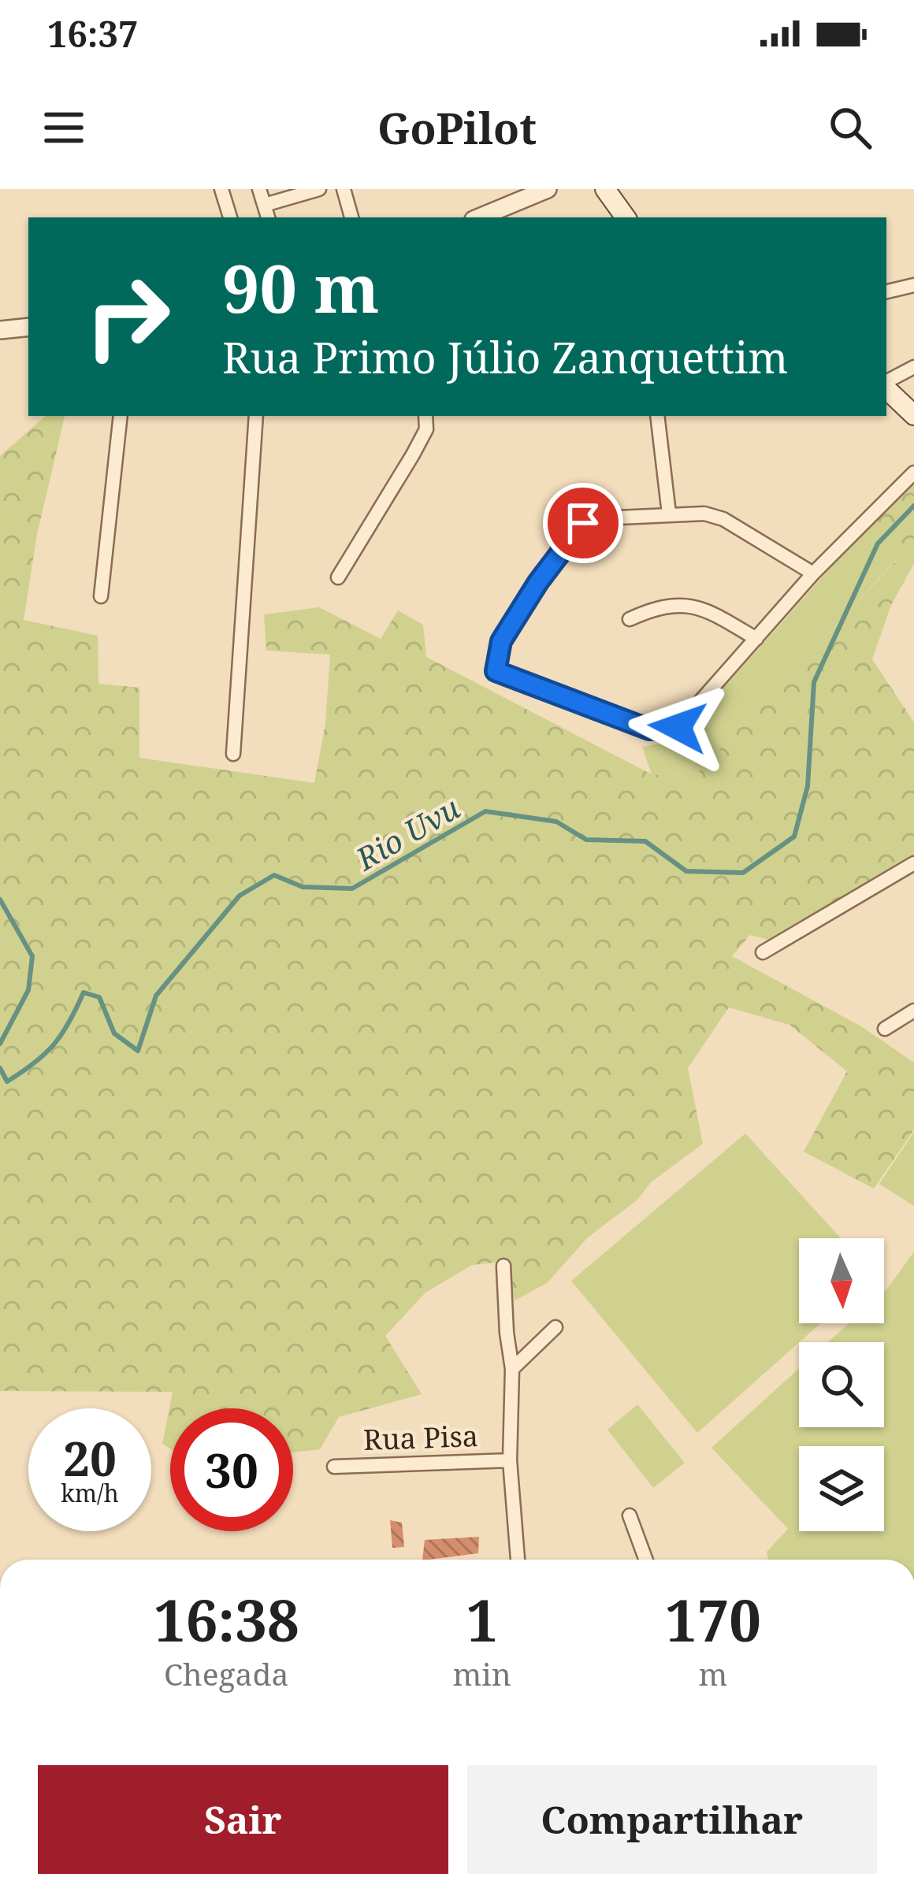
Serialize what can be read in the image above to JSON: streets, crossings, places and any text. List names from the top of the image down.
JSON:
{
  "streets": {
    "street": ["Rua Pisa"]
  },
  "water": ["Rio Uvu"],
  "north": "bottom",
  "page": {
    "status": "16:37",
    "header": "GoPilot",
    "turn": ["90 m", "Rua Primo Júlio Zanquettim"],
    "speed": "20 km/h",
    "limit": "30",
    "eta": [
      "16:38",
      "Chegada",
      "1",
      "min",
      "170",
      "m"
    ],
    "buttons": ["Sair", "Compartilhar"]
  }
}
